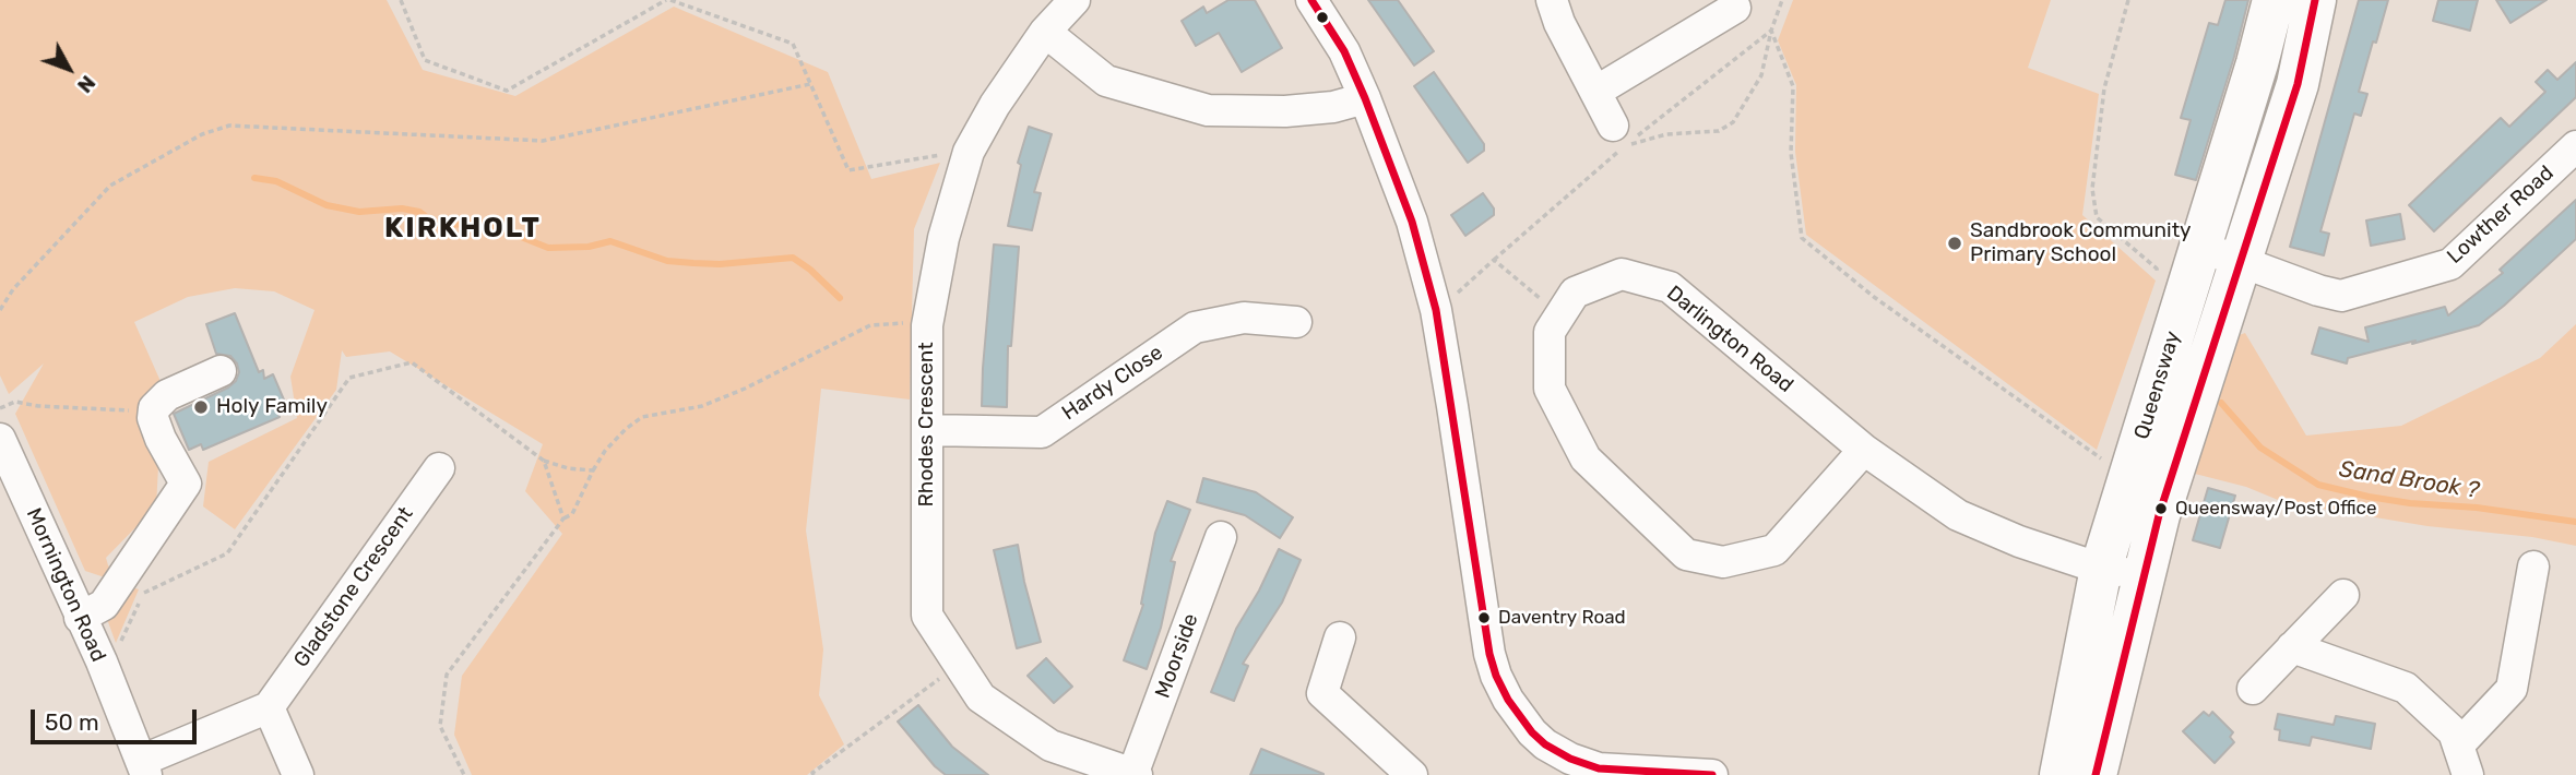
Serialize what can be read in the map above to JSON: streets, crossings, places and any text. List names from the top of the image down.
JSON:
{
  "streets": {
    "highway": ["Queensway"],
    "street": [
      "Lowther Road",
      "Darlington Road",
      "Hardy Close",
      "Rhodes Crescent",
      "Mornington Road",
      "Gladstone Crescent",
      "Moorside"
    ]
  },
  "crossings": [
    ["Lowther Road", "Queensway"],
    ["Darlington Road", "Queensway"],
    ["Hardy Close", "Rhodes Crescent"],
    ["Rhodes Crescent", "Moorside"]
  ],
  "districts": ["KIRKHOLT"],
  "water": ["Sand Brook ?"],
  "places": [
    "Sandbrook Community Primary School",
    "Holy Family",
    "Queensway/Post Office",
    "Daventry Road"
  ],
  "scale_bar": "50 m",
  "north": "bottom right"
}
